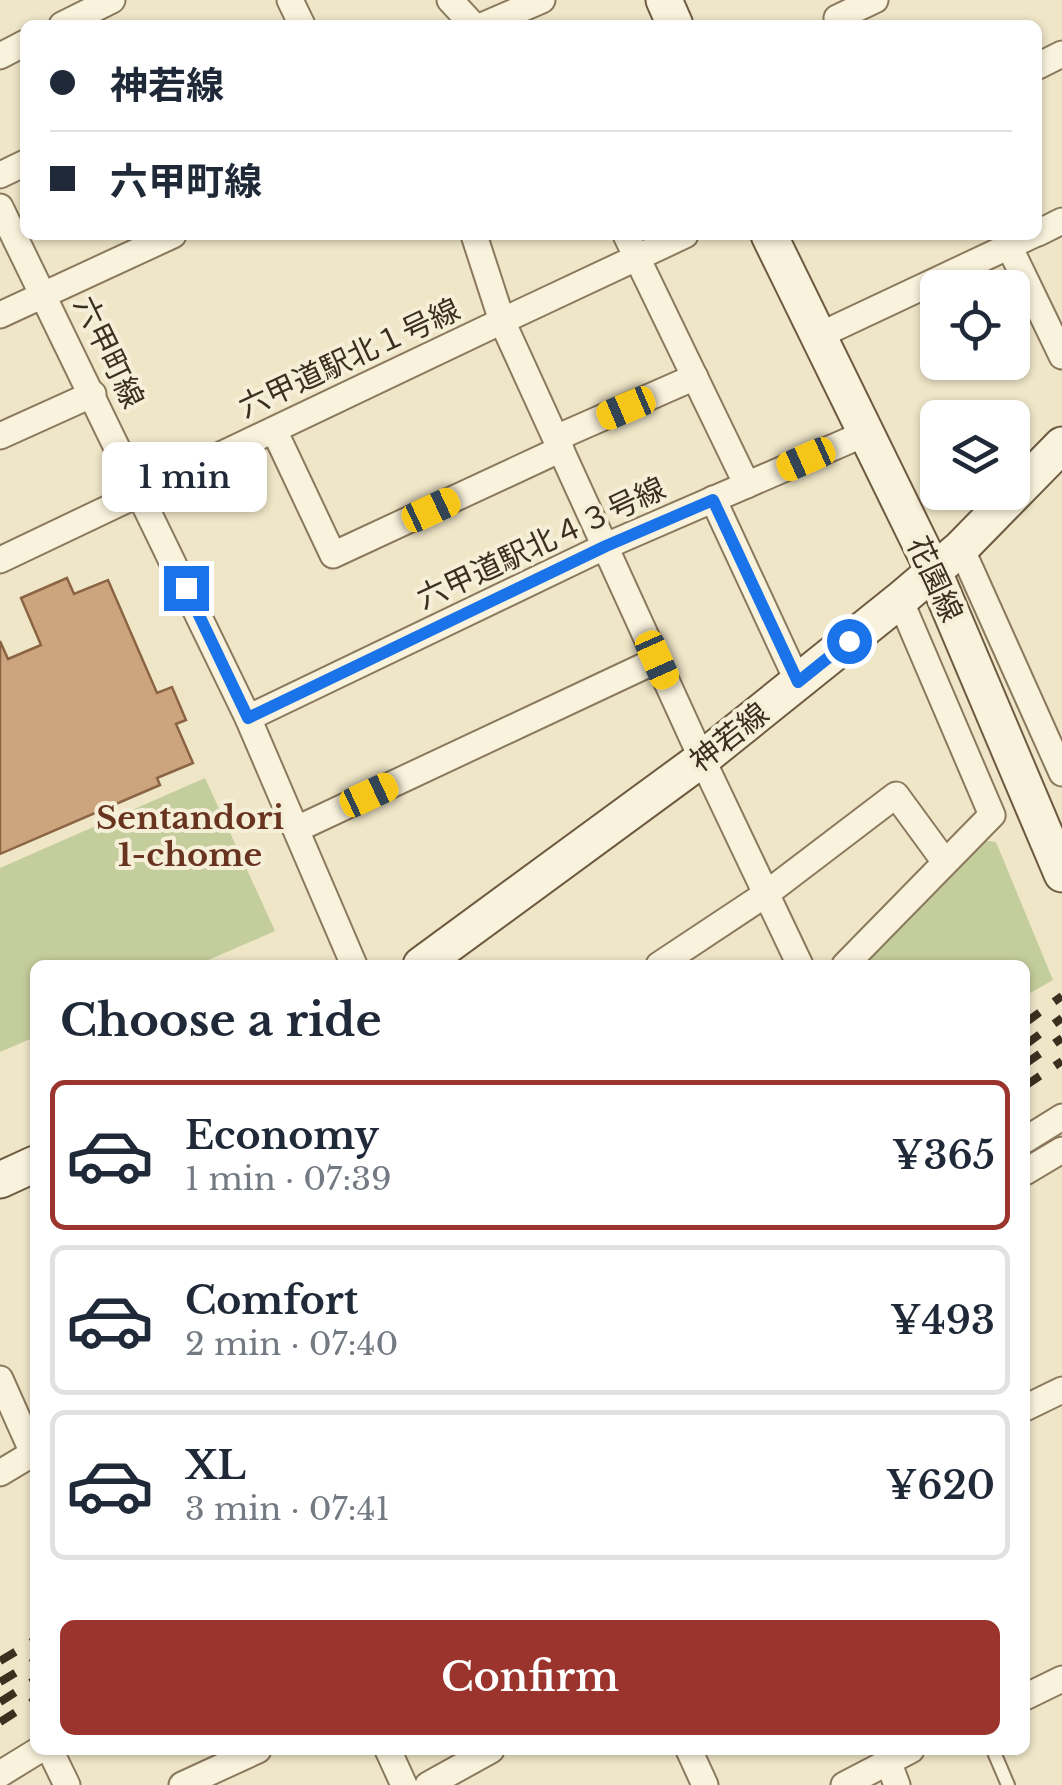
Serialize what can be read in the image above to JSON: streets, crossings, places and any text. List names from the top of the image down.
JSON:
{
  "streets": {
    "street": [
      "六甲町線",
      "六甲道駅北１号線",
      "六甲道駅北４３号線",
      "花園線",
      "神若線"
    ]
  },
  "crossings": [
    ["六甲町線", "六甲道駅北１号線"],
    ["六甲町線", "六甲道駅北４３号線"],
    ["六甲道駅北４３号線", "花園線"],
    ["花園線", "神若線"]
  ],
  "districts": ["Sentandori 1-chome"],
  "page": {
    "banner": ["神若線", "六甲町線"],
    "bubble": "1 min",
    "heading": "Choose a ride",
    "list": [
      {
        "name": "Economy",
        "note": "1 min · 07:39",
        "value": "¥365"
      },
      {
        "name": "Comfort",
        "note": "2 min · 07:40",
        "value": "¥493"
      },
      {
        "name": "XL",
        "note": "3 min · 07:41",
        "value": "¥620"
      }
    ],
    "buttons": "Confirm"
  }
}
